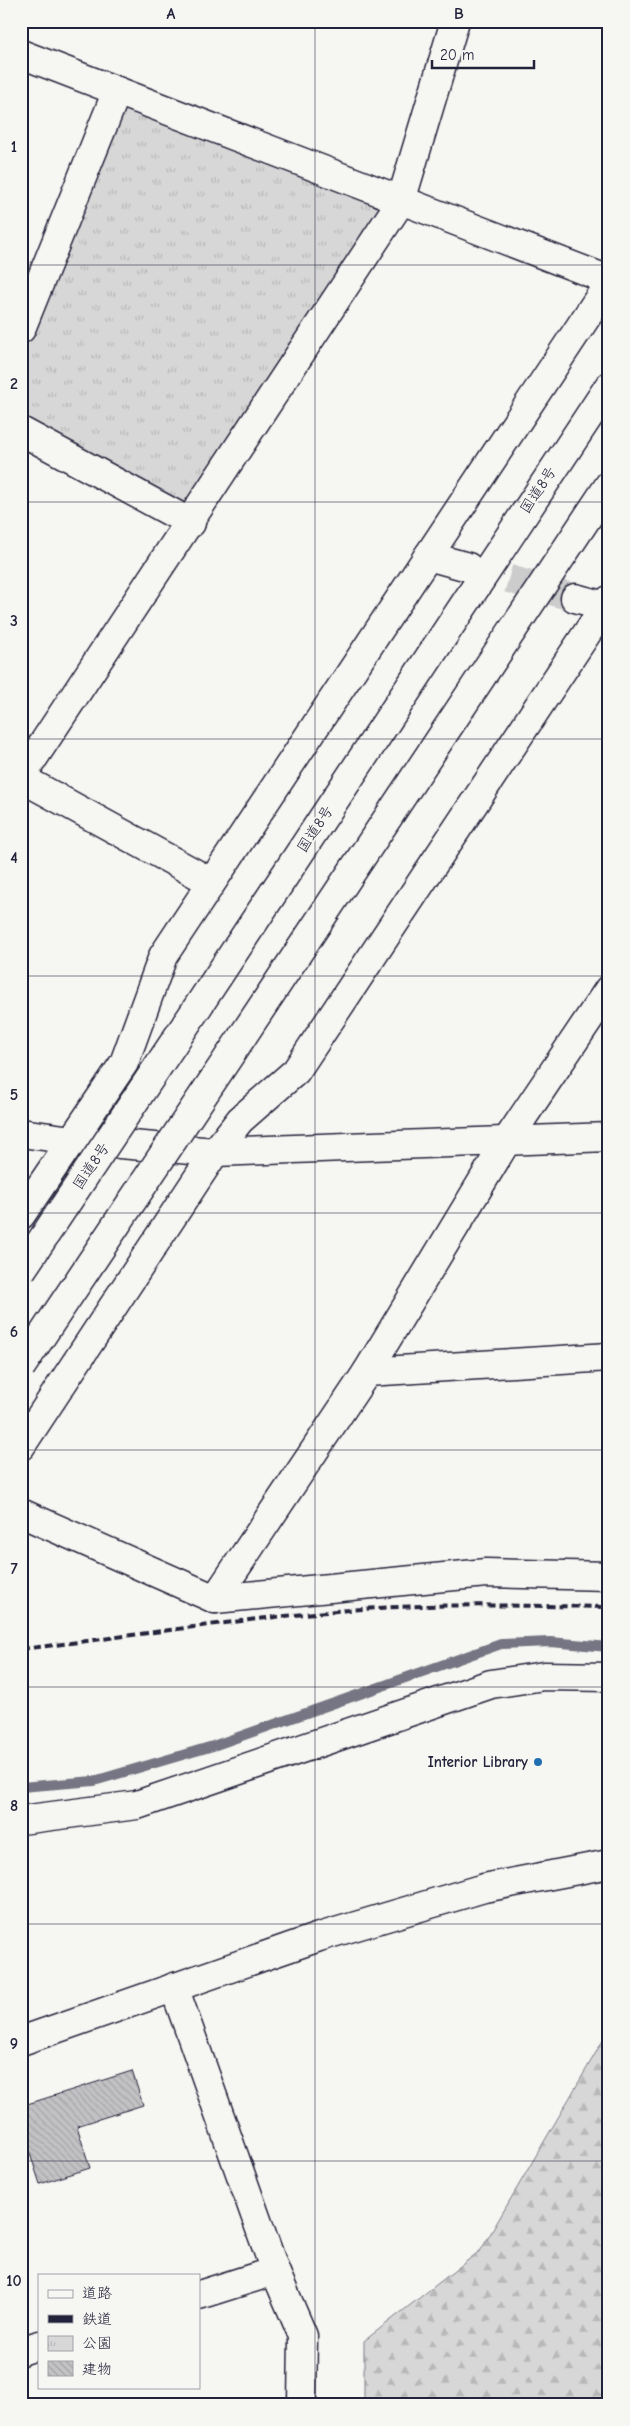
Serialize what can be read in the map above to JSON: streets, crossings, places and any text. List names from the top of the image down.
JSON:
{
  "streets": {
    "main road": ["国道8号"]
  },
  "places": ["Interior Library"],
  "legend": [
    "道路",
    "鉄道",
    "公園",
    "建物"
  ],
  "scale_bar": "20 m",
  "grid": {
    "columns": ["A", "B"],
    "rows": [
      "1",
      "2",
      "3",
      "4",
      "5",
      "6",
      "7",
      "8",
      "9",
      "10"
    ]
  }
}
